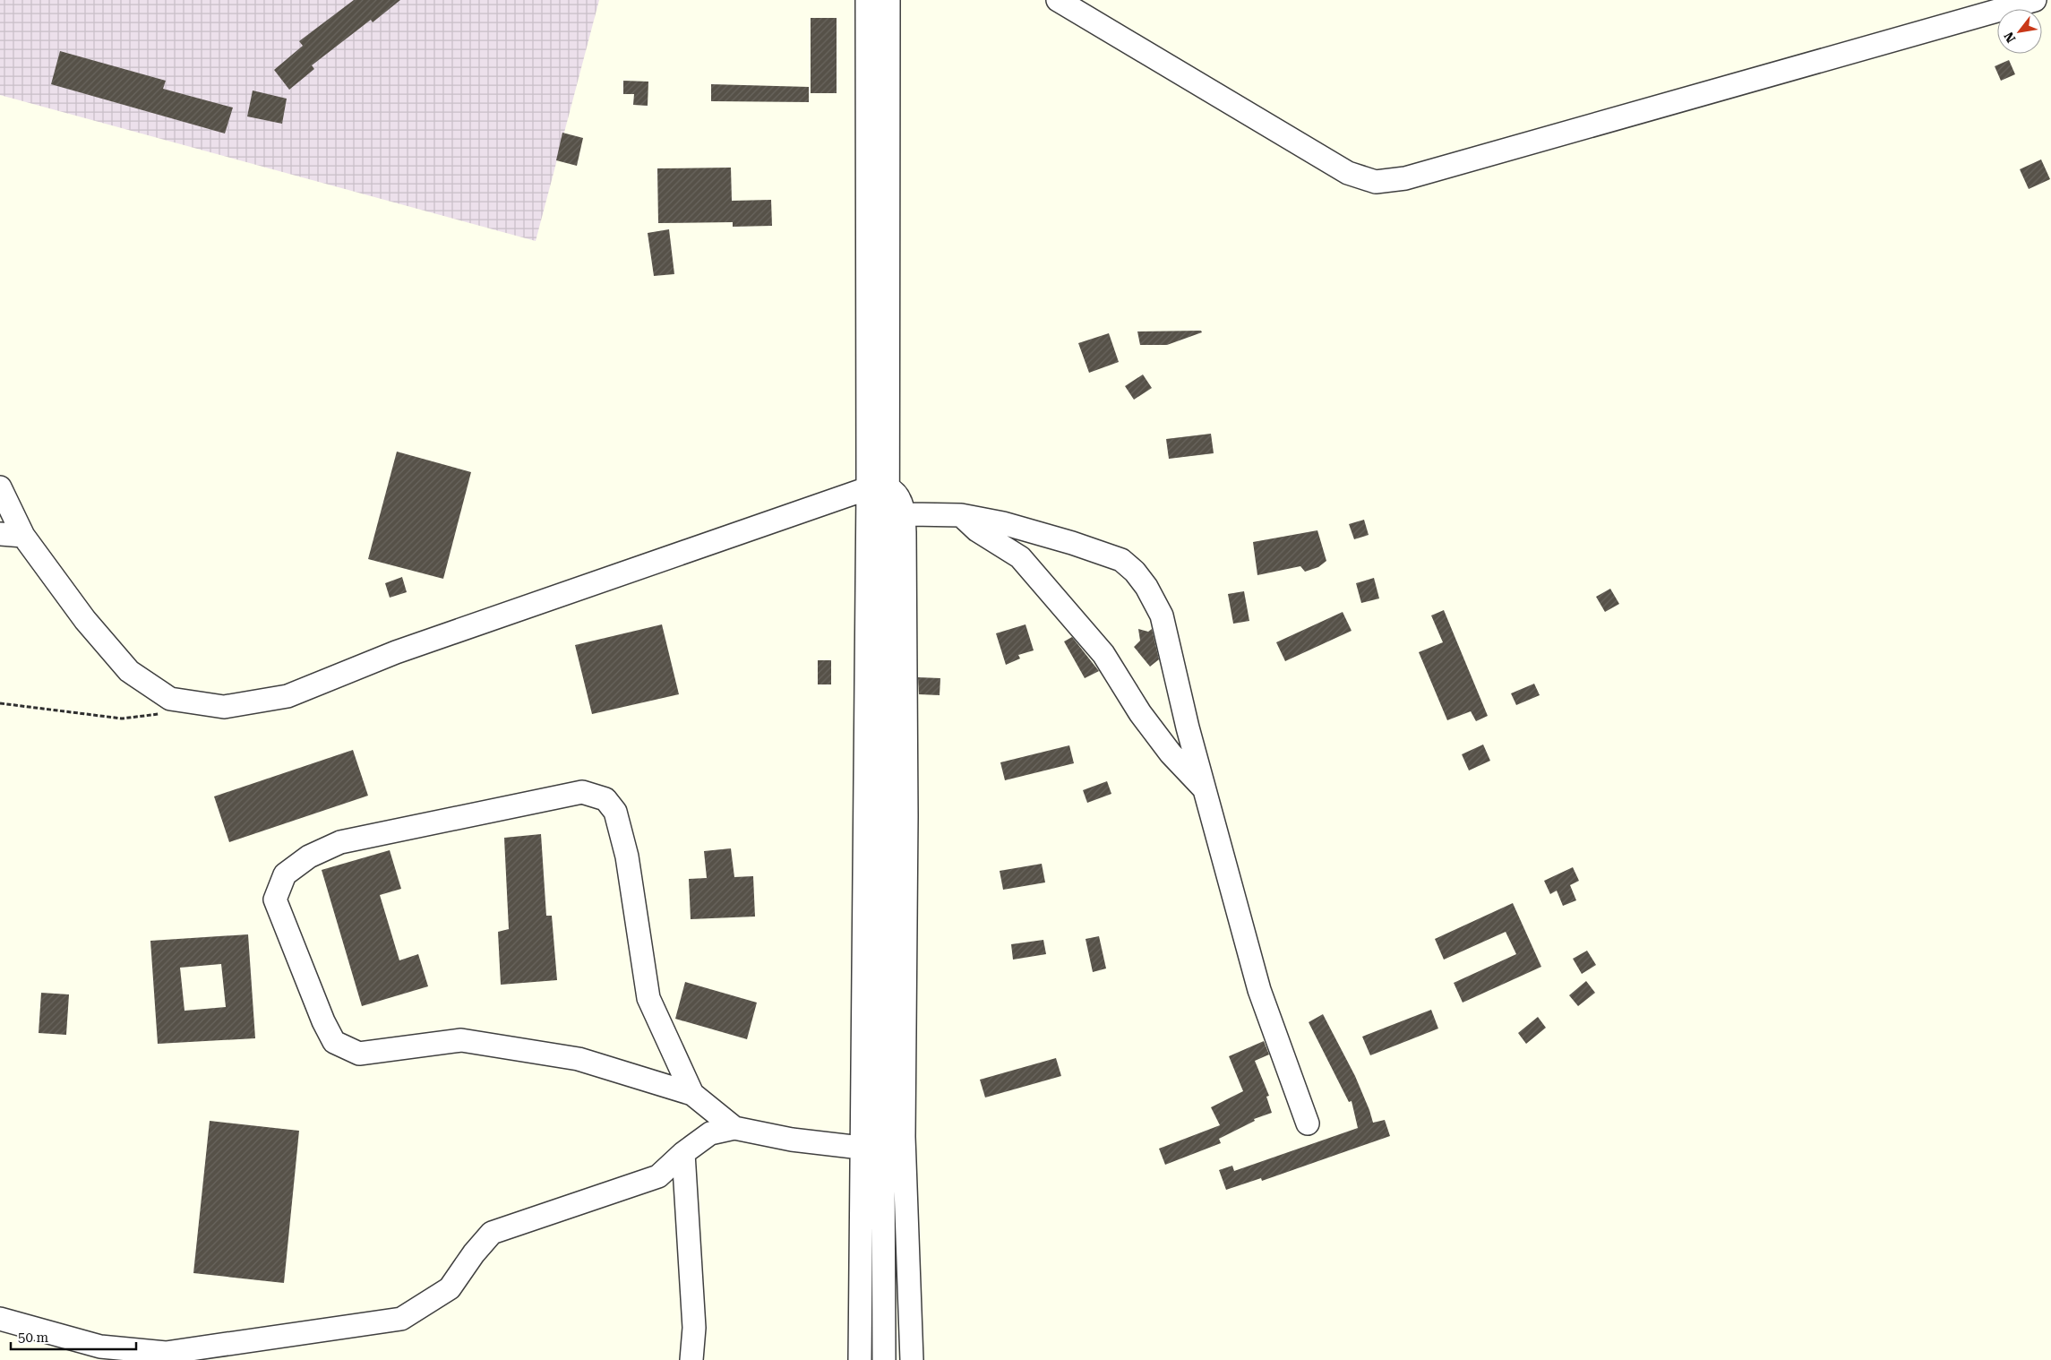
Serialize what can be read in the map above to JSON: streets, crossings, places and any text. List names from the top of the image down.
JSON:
{
  "scale_bar": "50 m",
  "north": "bottom left"
}
